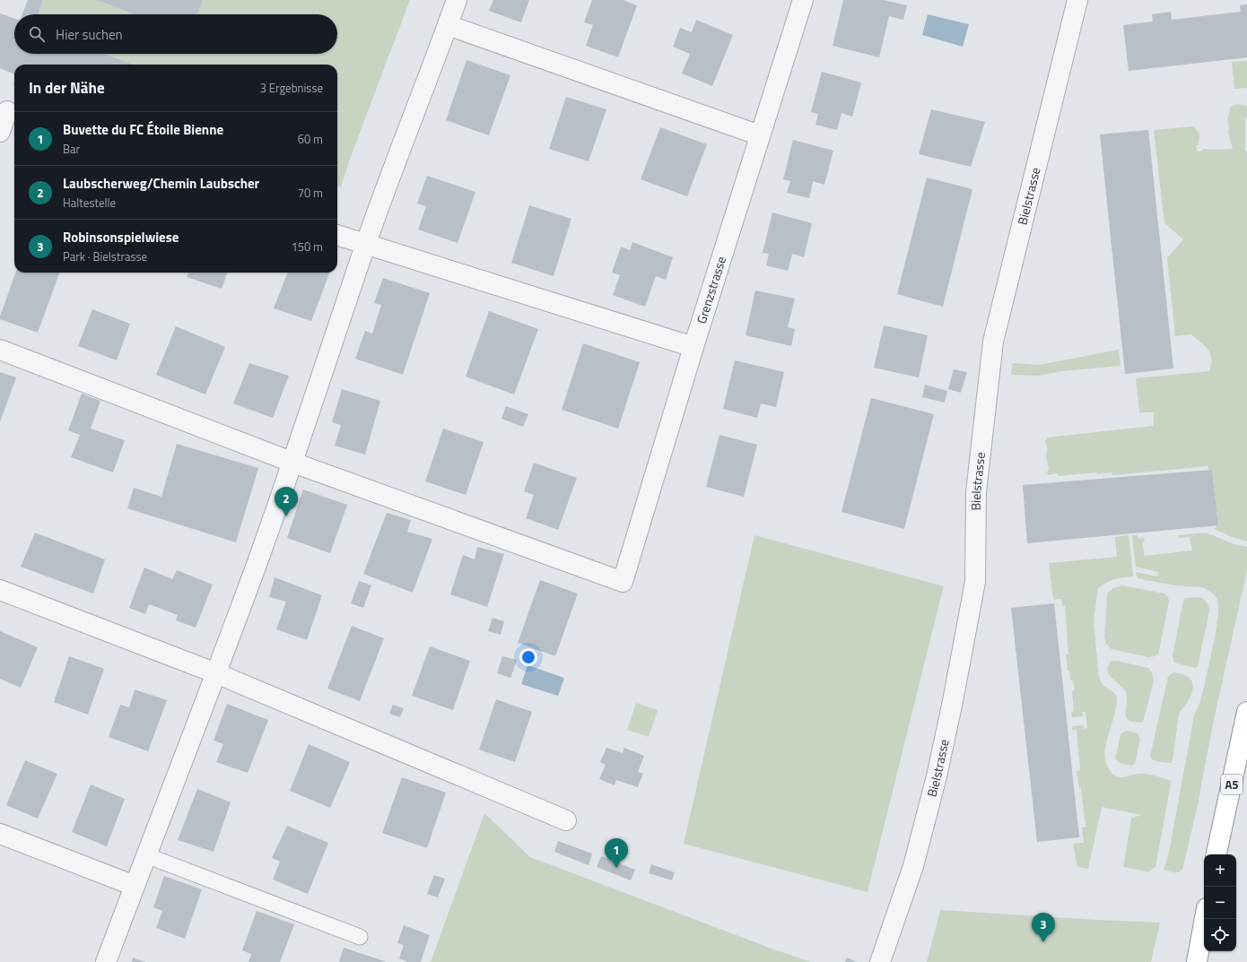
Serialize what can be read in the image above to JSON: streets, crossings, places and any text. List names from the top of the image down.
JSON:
{
  "streets": {
    "highway": ["A5"],
    "street": ["Bielstrasse", "Grenzstrasse"]
  },
  "page": {
    "search": "Hier suchen",
    "heading": ["In der Nähe", "3 Ergebnisse"],
    "list": [
      {
        "mark": "1",
        "name": "Buvette du FC Étoile Bienne",
        "note": "Bar",
        "value": "60 m"
      },
      {
        "mark": "2",
        "name": "Laubscherweg/Chemin Laubscher",
        "note": "Haltestelle",
        "value": "70 m"
      },
      {
        "mark": "3",
        "name": "Robinsonspielwiese",
        "note": "Park · Bielstrasse",
        "value": "150 m"
      }
    ],
    "pins": ["2", "1", "3"],
    "map_buttons": ["+", "−"]
  }
}
